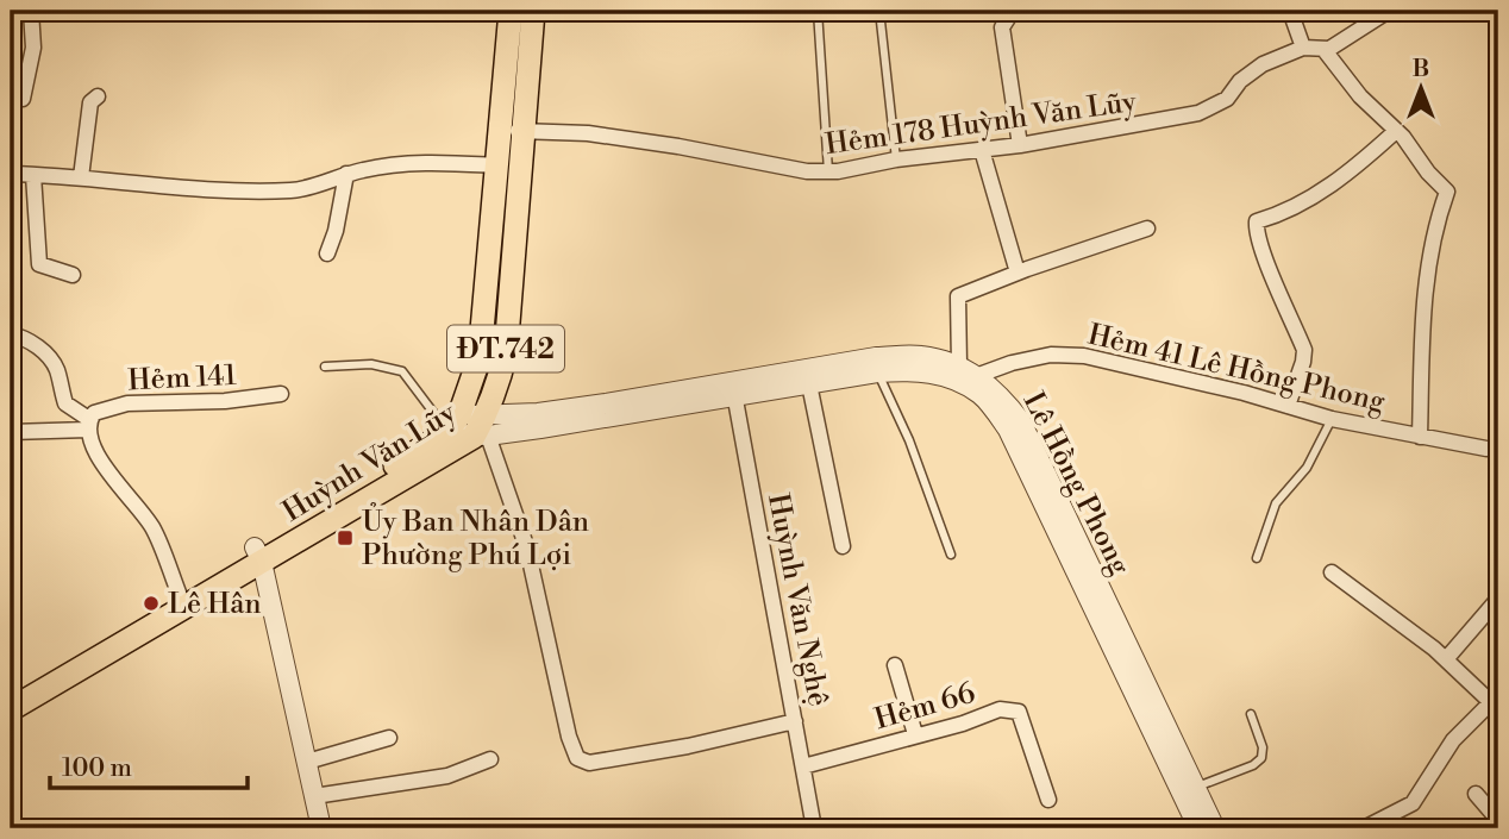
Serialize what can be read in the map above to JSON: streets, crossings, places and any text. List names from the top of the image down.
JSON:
{
  "streets": {
    "main road": ["ĐT.742", "Huỳnh Văn Lũy"],
    "street": [
      "Hẻm 178 Huỳnh Văn Lũy",
      "Hẻm 41 Lê Hồng Phong",
      "Hẻm 141",
      "Lê Hồng Phong",
      "Huỳnh Văn Nghệ",
      "Hẻm 66"
    ]
  },
  "crossings": [
    ["Hẻm 178 Huỳnh Văn Lũy", "ĐT.742"],
    ["Hẻm 178 Huỳnh Văn Lũy", "Huỳnh Văn Lũy"],
    ["ĐT.742", "Lê Hồng Phong"],
    ["Hẻm 41 Lê Hồng Phong", "Lê Hồng Phong"],
    ["Huỳnh Văn Lũy", "Lê Hồng Phong"],
    ["Lê Hồng Phong", "Huỳnh Văn Nghệ"],
    ["Huỳnh Văn Nghệ", "Hẻm 66"]
  ],
  "places": {
    "transit": ["Ủy Ban Nhân Dân Phường Phú Lợi"],
    "other": ["Lê Hân"]
  },
  "scale_bar": "100 m",
  "north": "top"
}
